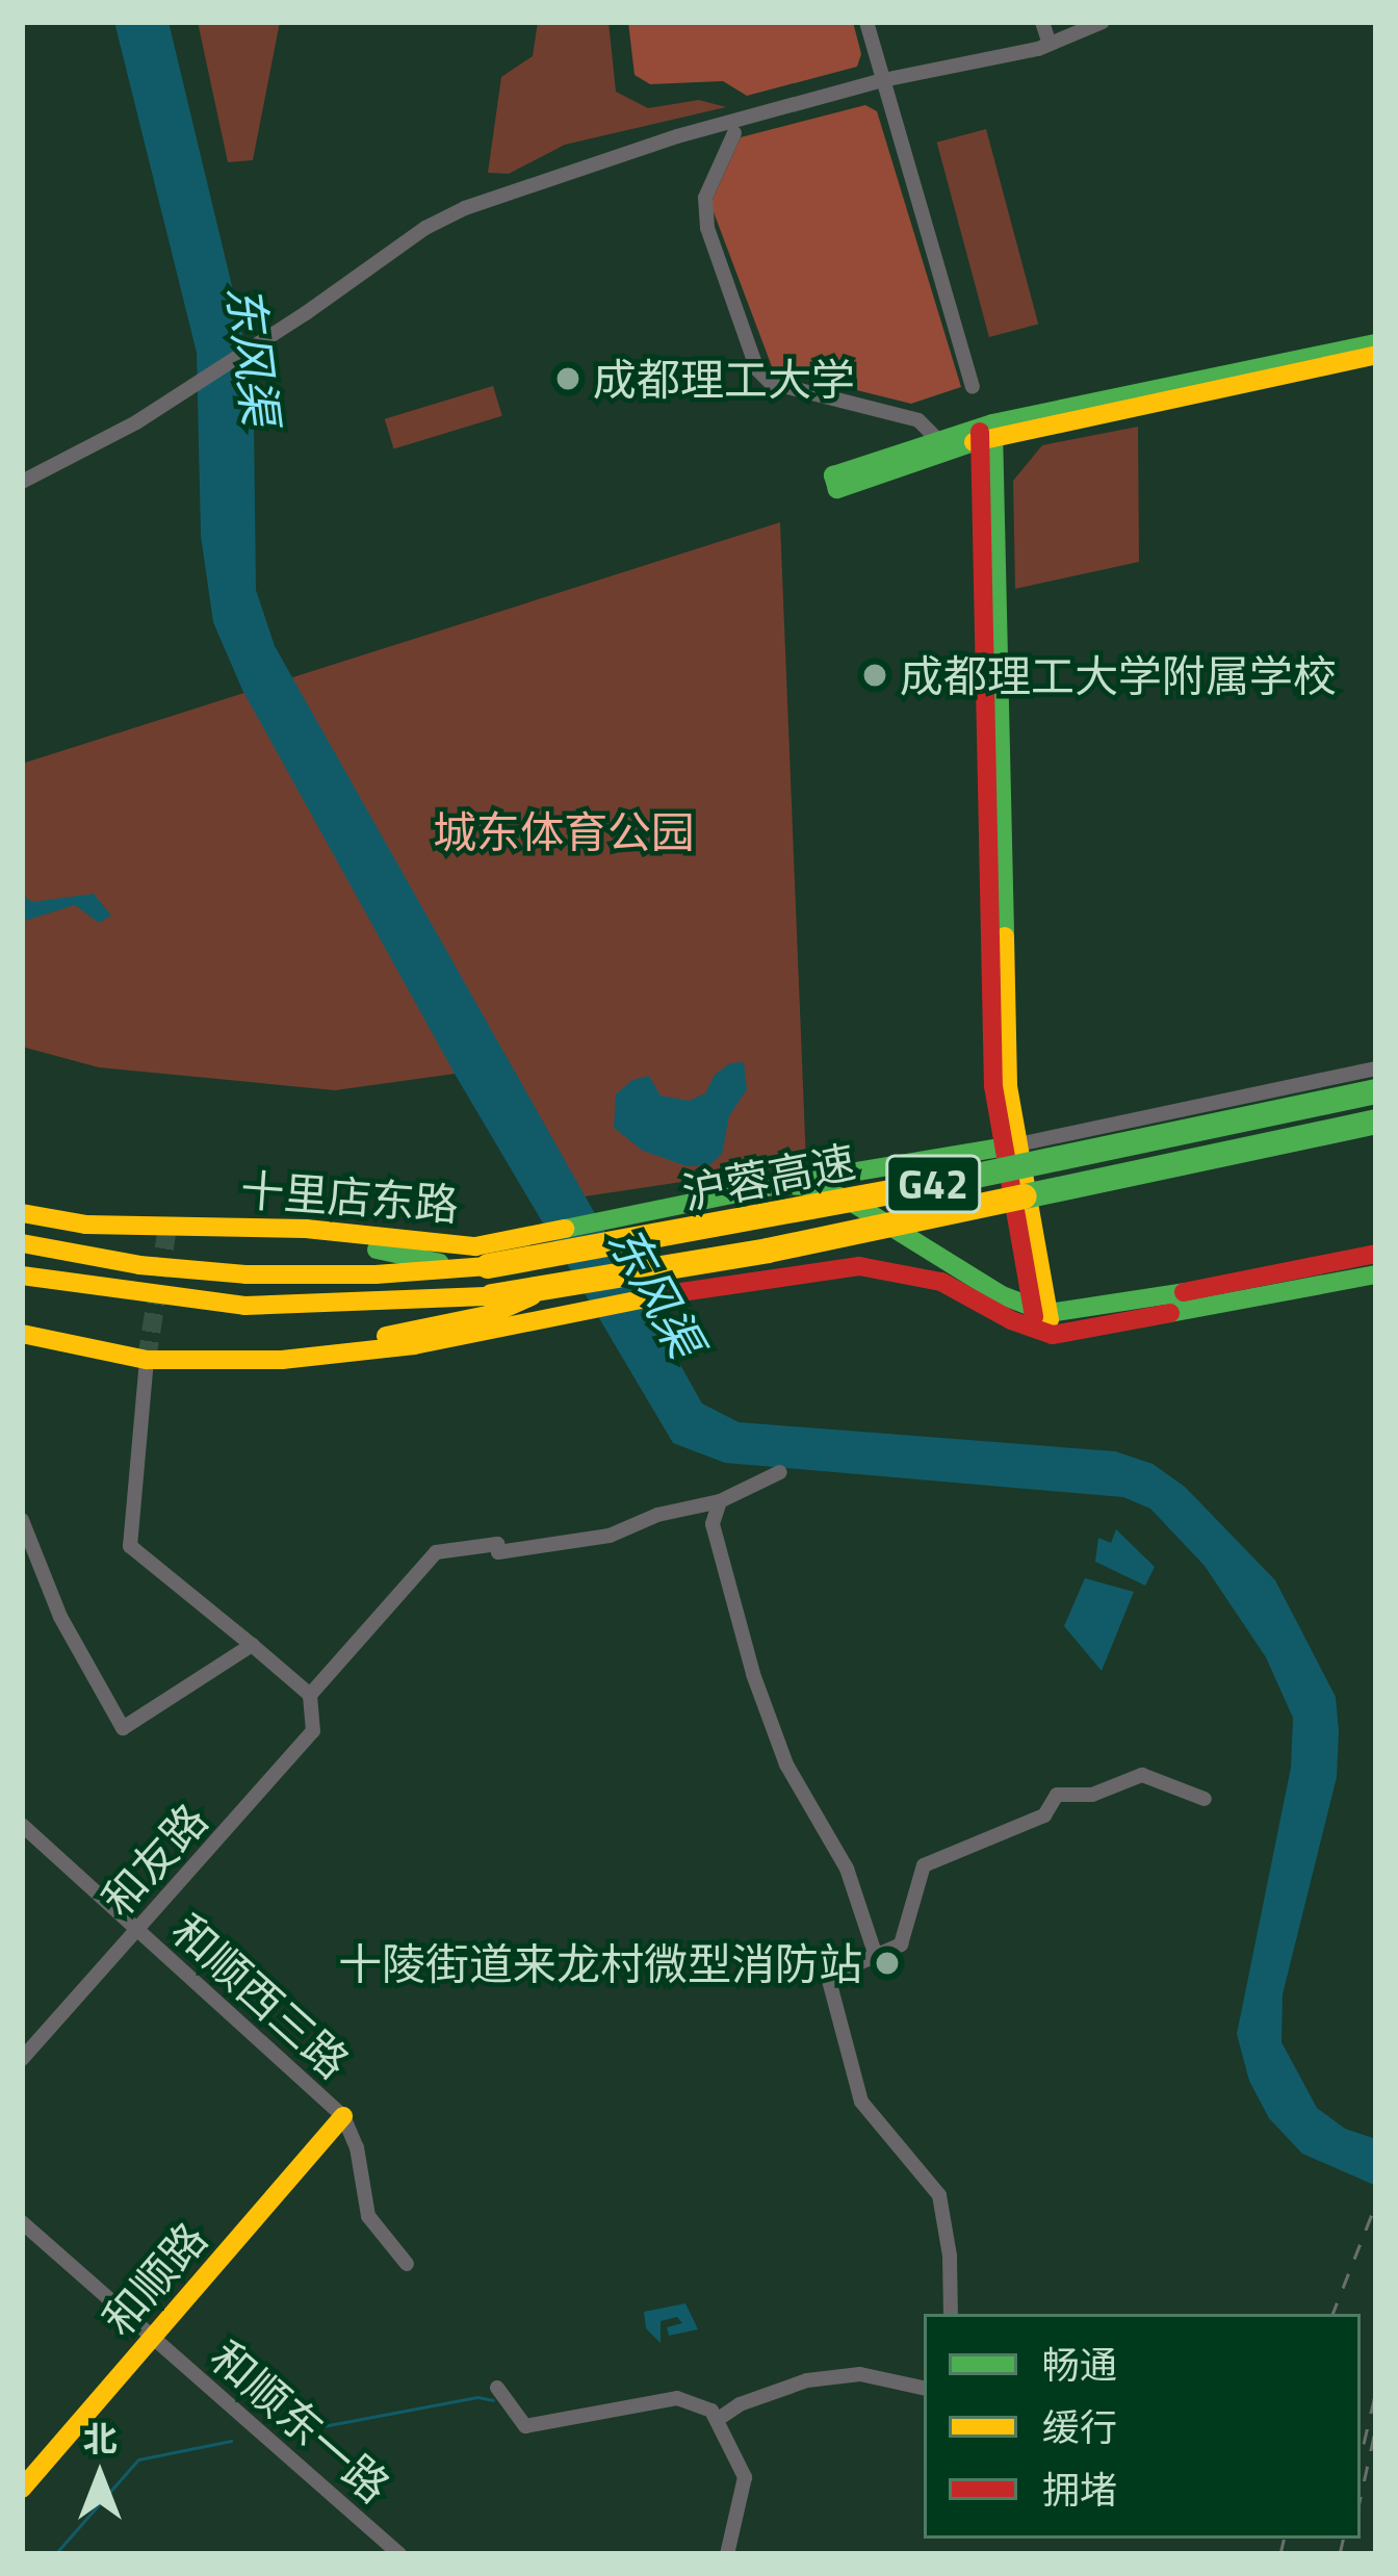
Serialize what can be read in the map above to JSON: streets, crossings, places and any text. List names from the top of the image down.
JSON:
{
  "streets": {
    "main road": [
      "沪蓉高速",
      "G42",
      "十里店东路",
      "和顺路"
    ],
    "street": ["和友路", "和顺西三路", "和顺东一路"]
  },
  "crossings": [
    ["和友路", "和顺西三路"],
    ["和顺西三路", "和顺路"],
    ["和顺路", "和顺东一路"]
  ],
  "water": ["东风渠"],
  "parks": ["城东体育公园"],
  "places": ["成都理工大学", "成都理工大学附属学校", "十陵街道来龙村微型消防站"],
  "legend": ["畅通", "缓行", "拥堵"],
  "north": "top"
}
